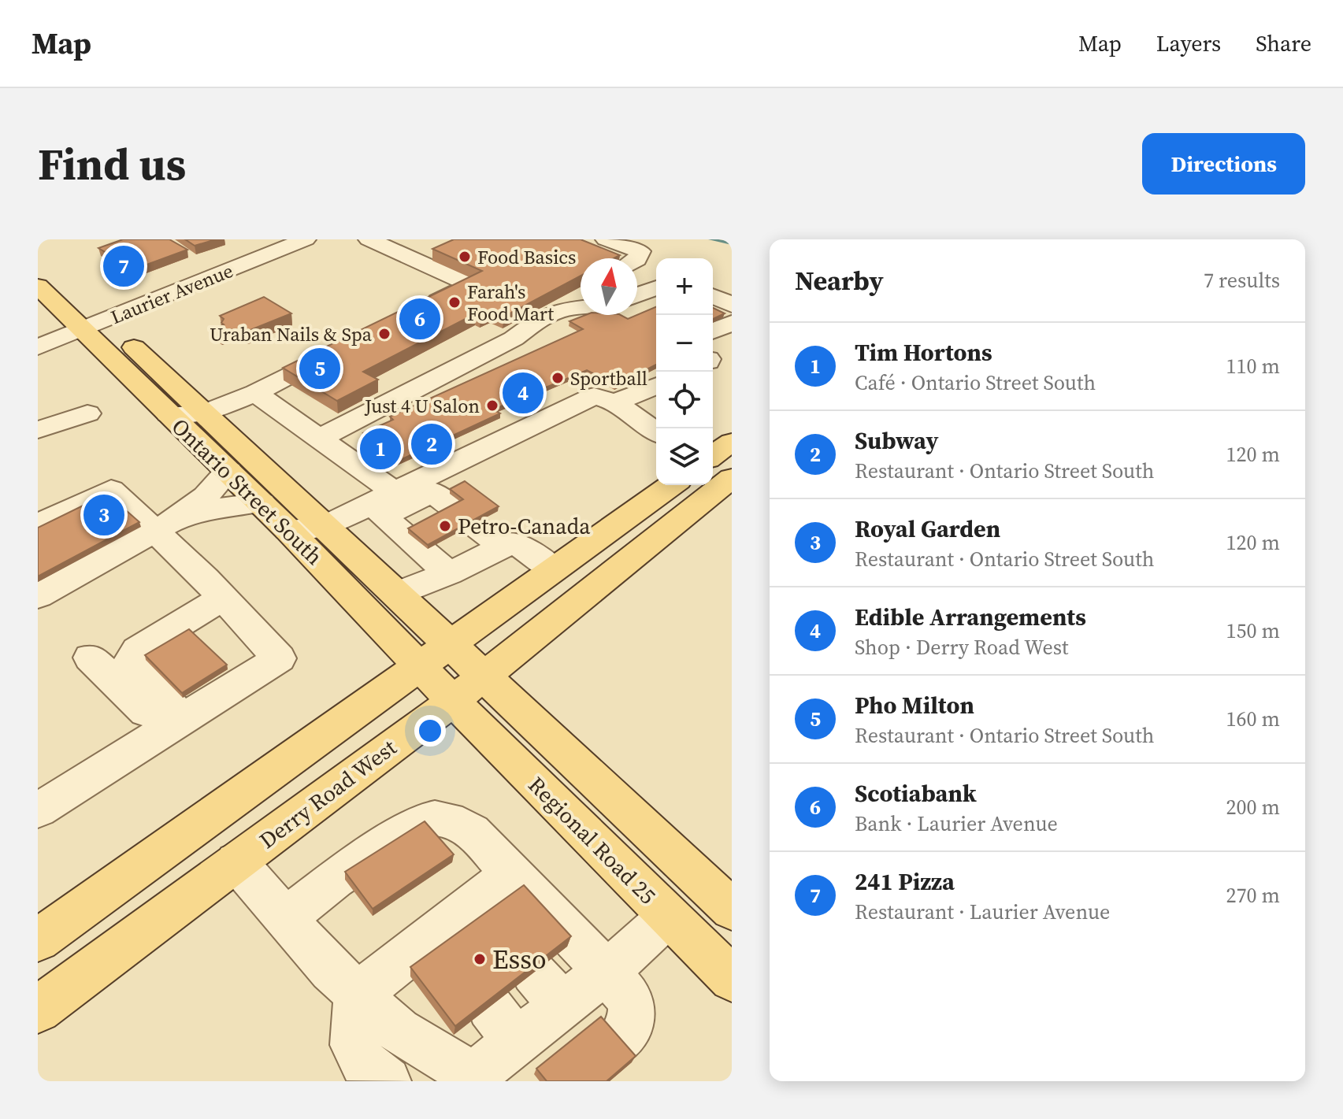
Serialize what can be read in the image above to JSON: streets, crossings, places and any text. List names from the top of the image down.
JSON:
{
  "streets": {
    "main road": ["Ontario Street South", "Derry Road West", "Regional Road 25"],
    "street": ["Laurier Avenue"]
  },
  "crossings": [
    ["Laurier Avenue", "Ontario Street South"],
    ["Ontario Street South", "Derry Road West"],
    ["Ontario Street South", "Regional Road 25"],
    ["Derry Road West", "Regional Road 25"]
  ],
  "places": [
    "Food Basics",
    "Farah's Food Mart",
    "Uraban Nails & Spa",
    "Sportball",
    "Just 4 U Salon",
    "Petro-Canada",
    "Esso"
  ],
  "north": "top",
  "page": {
    "header": "Map",
    "nav": ["Map", "Layers", "Share"],
    "buttons": "Directions",
    "title": "Find us",
    "heading": ["Nearby", "7 results"],
    "pins": [
      "7",
      "6",
      "5",
      "4",
      "2",
      "1",
      "3"
    ],
    "map_buttons": ["+", "−"],
    "list": [
      {
        "mark": "1",
        "name": "Tim Hortons",
        "note": "Café · Ontario Street South",
        "value": "110 m"
      },
      {
        "mark": "2",
        "name": "Subway",
        "note": "Restaurant · Ontario Street South",
        "value": "120 m"
      },
      {
        "mark": "3",
        "name": "Royal Garden",
        "note": "Restaurant · Ontario Street South",
        "value": "120 m"
      },
      {
        "mark": "4",
        "name": "Edible Arrangements",
        "note": "Shop · Derry Road West",
        "value": "150 m"
      },
      {
        "mark": "5",
        "name": "Pho Milton",
        "note": "Restaurant · Ontario Street South",
        "value": "160 m"
      },
      {
        "mark": "6",
        "name": "Scotiabank",
        "note": "Bank · Laurier Avenue",
        "value": "200 m"
      },
      {
        "mark": "7",
        "name": "241 Pizza",
        "note": "Restaurant · Laurier Avenue",
        "value": "270 m"
      }
    ]
  }
}
